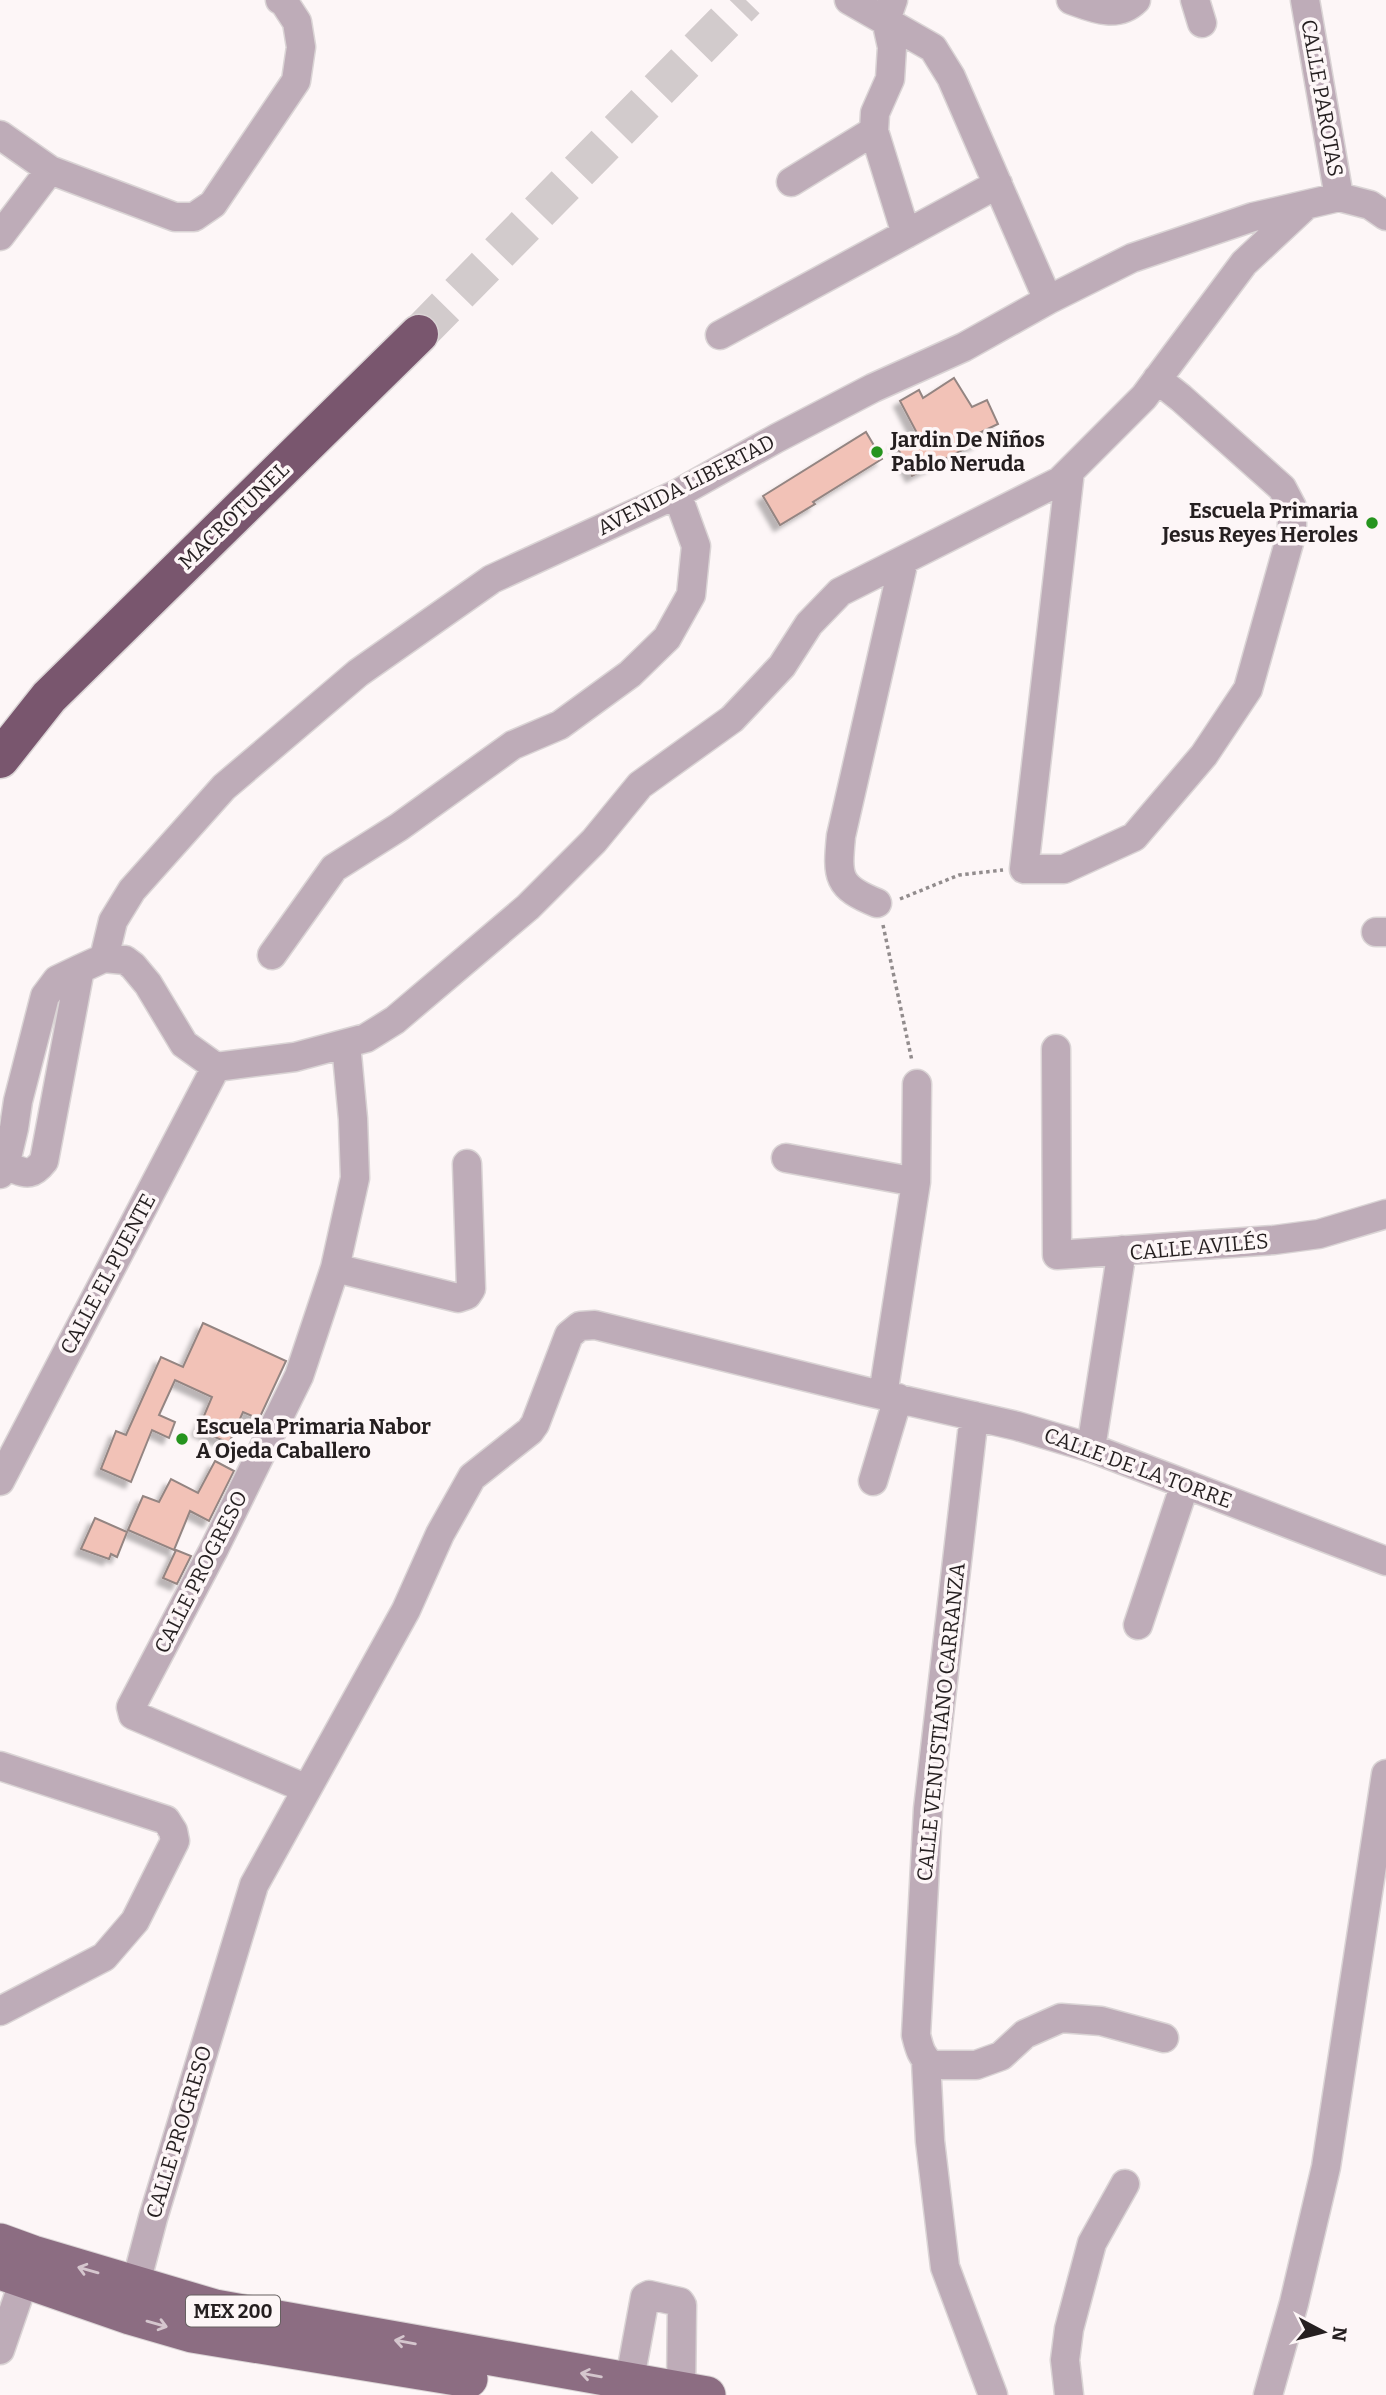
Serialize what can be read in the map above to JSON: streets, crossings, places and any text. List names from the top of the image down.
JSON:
{
  "streets": {
    "highway": ["MACROTUNEL"],
    "main road": ["MEX 200"],
    "street": [
      "CALLE PAROTAS",
      "AVENIDA LIBERTAD",
      "CALLE AVILÉS",
      "CALLE EL PUENTE",
      "CALLE DE LA TORRE",
      "CALLE PROGRESO",
      "CALLE VENUSTIANO CARRANZA"
    ]
  },
  "crossings": [
    ["CALLE PAROTAS", "AVENIDA LIBERTAD"],
    ["CALLE AVILÉS", "CALLE DE LA TORRE"],
    ["CALLE DE LA TORRE", "CALLE PROGRESO"],
    ["CALLE DE LA TORRE", "CALLE VENUSTIANO CARRANZA"],
    ["CALLE PROGRESO", "MEX 200"]
  ],
  "places": ["Jardin De Niños Pablo Neruda", "Escuela Primaria Jesus Reyes Heroles", "Escuela Primaria Nabor A Ojeda Caballero"],
  "north": "right"
}
